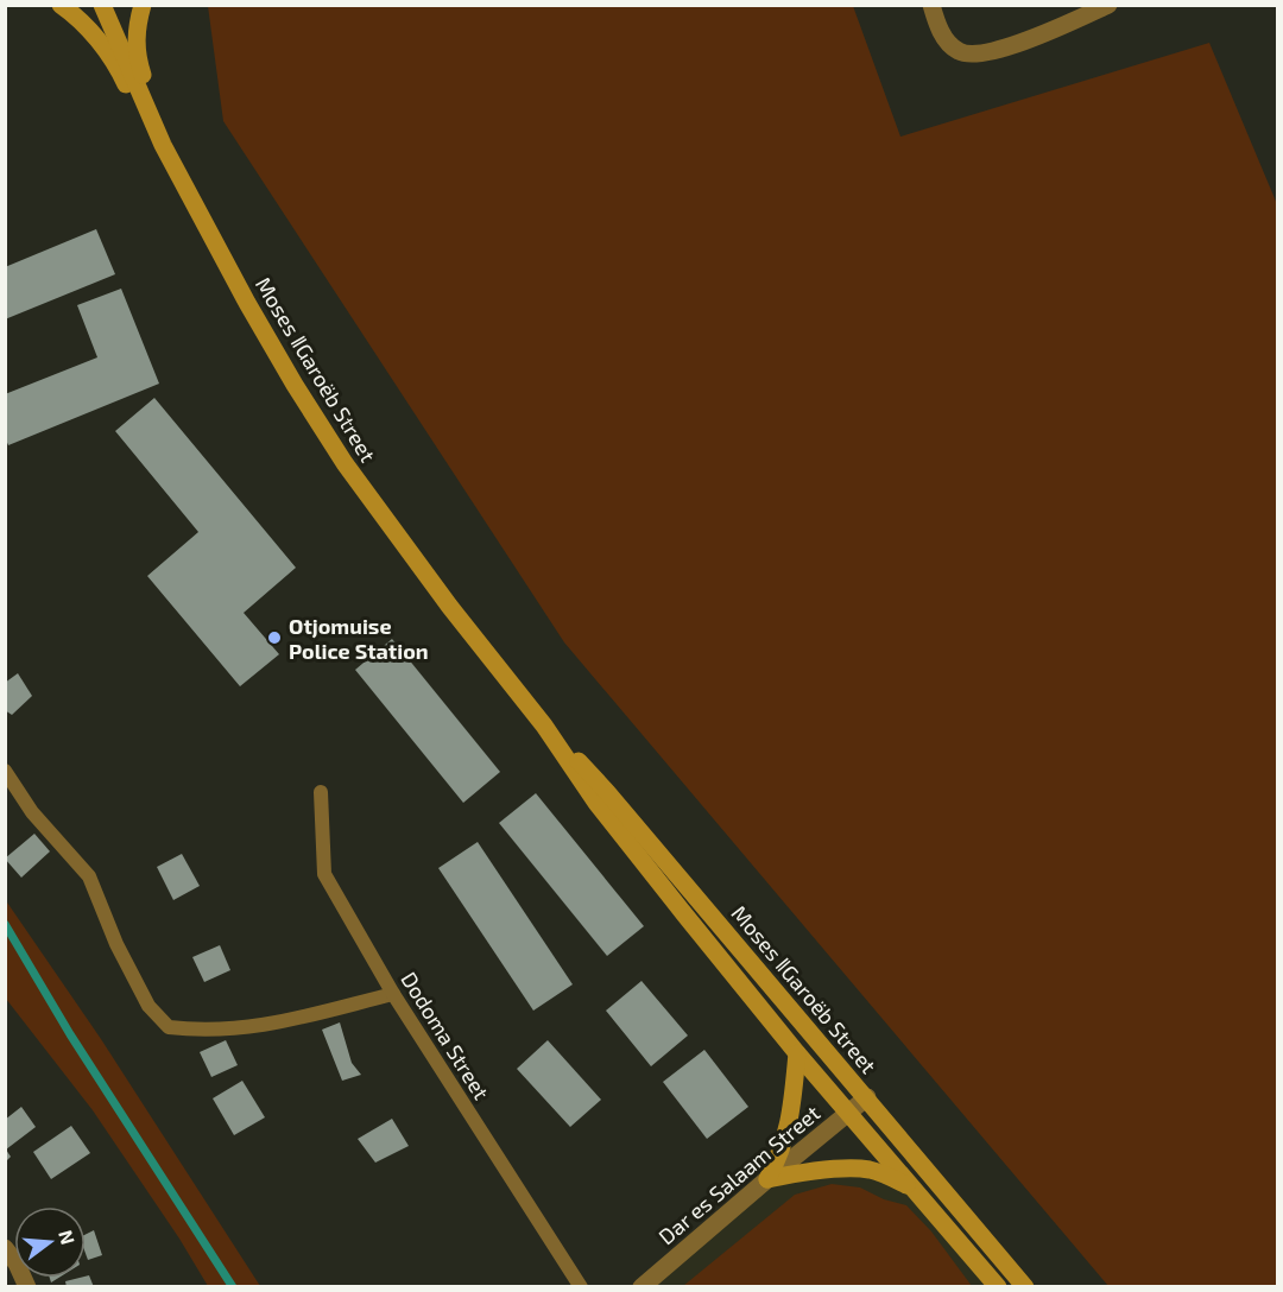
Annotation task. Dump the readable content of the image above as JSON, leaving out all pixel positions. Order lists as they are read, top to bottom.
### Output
{
  "streets": {
    "main road": ["Moses ǁGaroëb Street"],
    "street": ["Dar es Salaam Street"],
    "lane": ["Dodoma Street"]
  },
  "crossings": [
    ["Moses ǁGaroëb Street", "Dar es Salaam Street"]
  ],
  "places": ["Otjomuise Police Station"],
  "north": "right"
}
